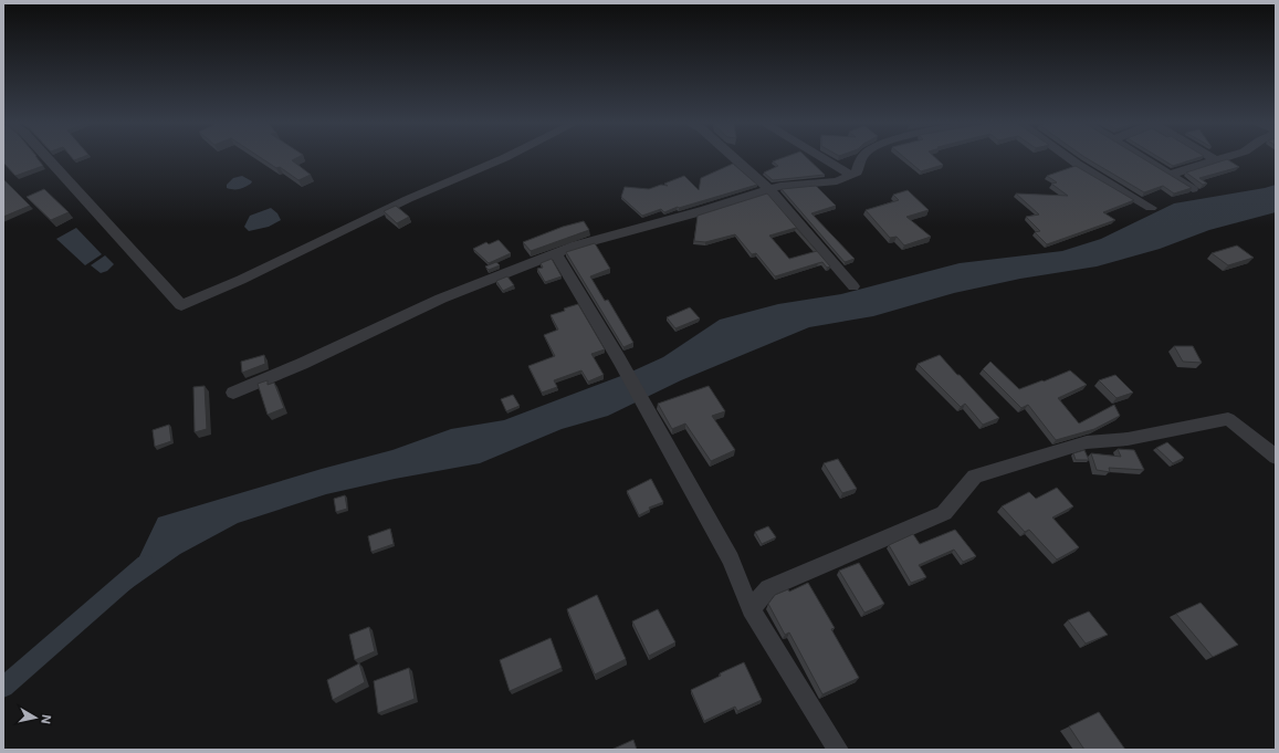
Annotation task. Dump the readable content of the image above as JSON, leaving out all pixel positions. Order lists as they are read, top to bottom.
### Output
{
  "north": "right"
}
